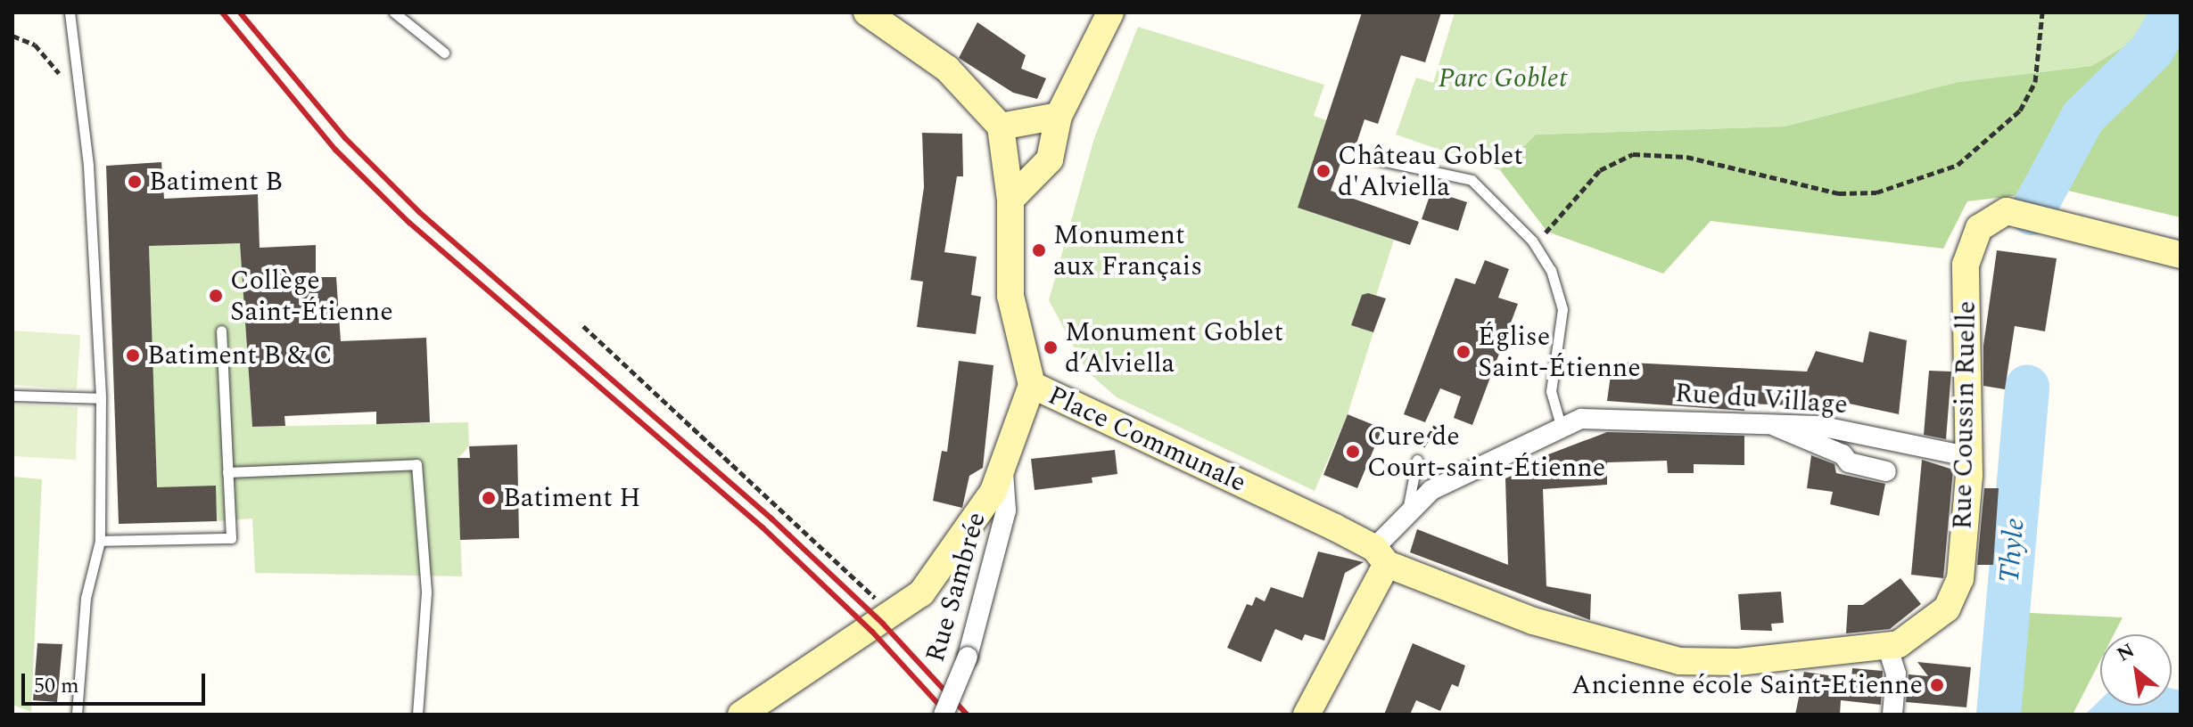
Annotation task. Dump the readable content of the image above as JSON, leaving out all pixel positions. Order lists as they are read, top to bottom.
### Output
{
  "streets": {
    "street": [
      "Rue du Village",
      "Rue Coussin Ruelle",
      "Place Communale",
      "Rue Sambrée"
    ]
  },
  "crossings": [
    ["Rue du Village", "Rue Coussin Ruelle"],
    ["Rue du Village", "Place Communale"],
    ["Rue Coussin Ruelle", "Place Communale"]
  ],
  "water": ["Thyle"],
  "parks": ["Parc Goblet"],
  "places": [
    "Château Goblet d'Alviella",
    "Batiment B",
    "Monument aux Français",
    "Collège Saint-Étienne",
    "Monument Goblet d’Alviella",
    "Église Saint-Étienne",
    "Batiment B & C",
    "Cure de Court-saint-Étienne",
    "Batiment H",
    "Ancienne école Saint-Etienne"
  ],
  "scale_bar": "50 m",
  "north": "top left"
}
